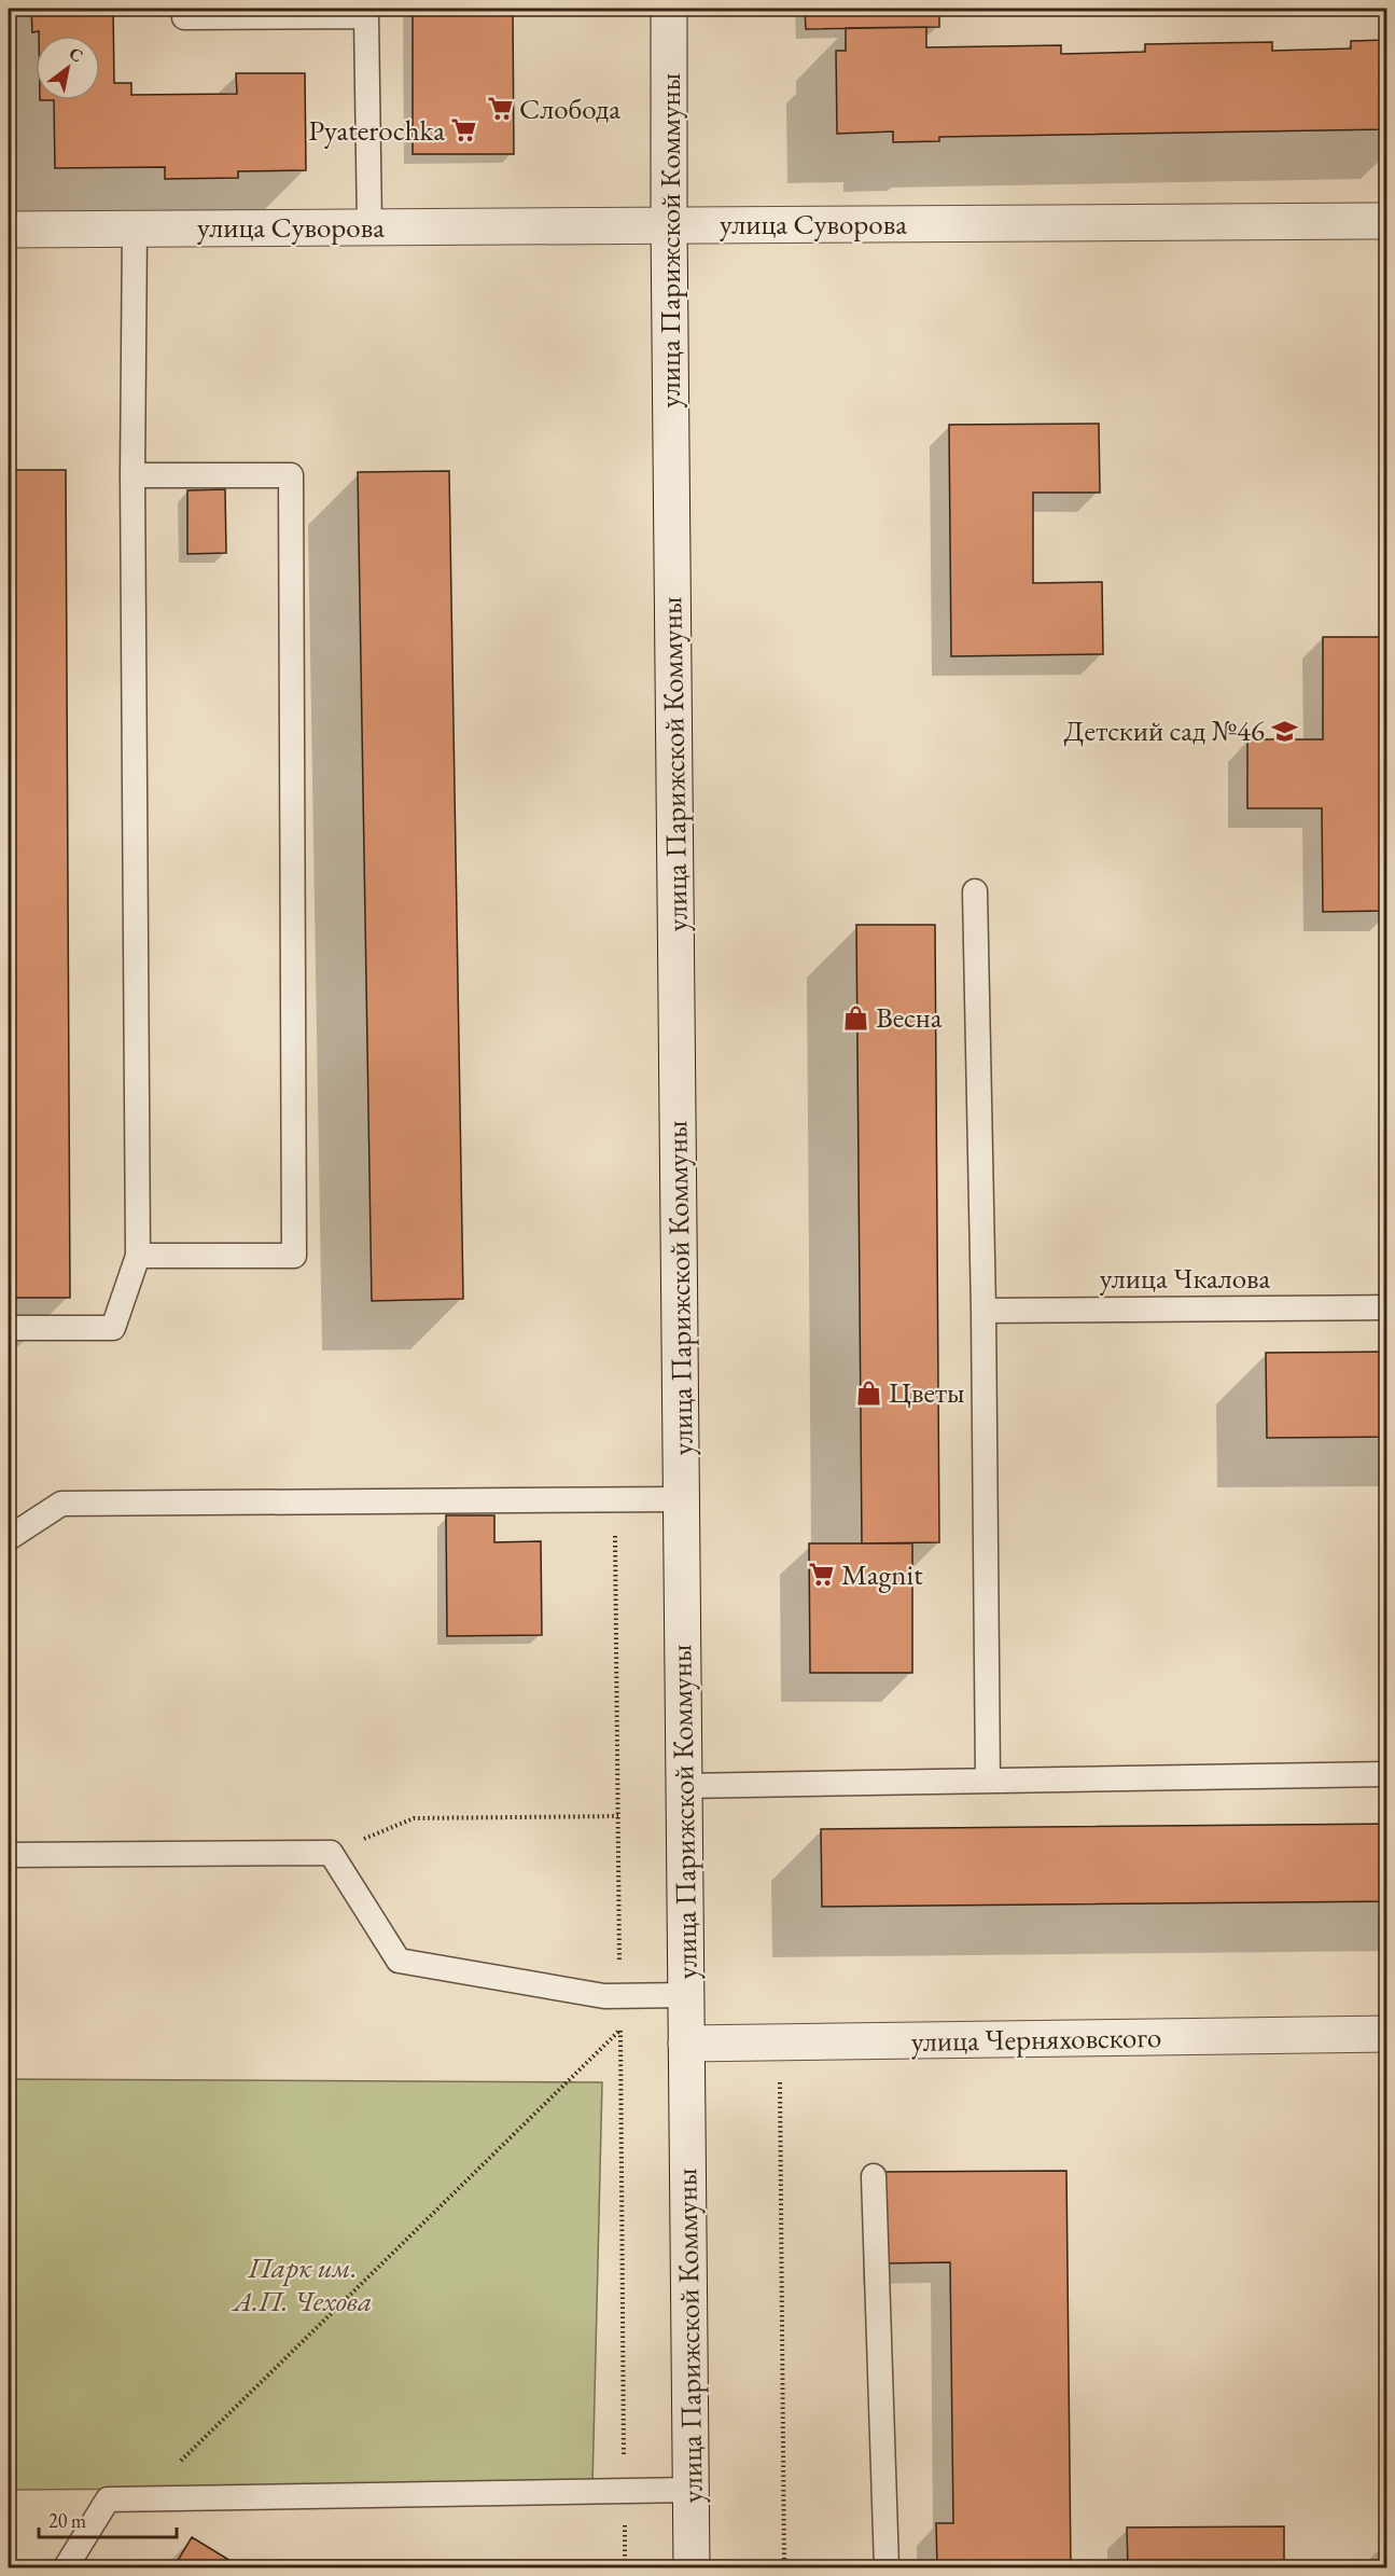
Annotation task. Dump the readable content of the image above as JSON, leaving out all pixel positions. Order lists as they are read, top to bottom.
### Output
{
  "streets": {
    "main road": ["улица Суворова", "улица Парижской Коммуны", "улица Черняховского"],
    "lane": ["улица Чкалова"]
  },
  "crossings": [
    ["улица Суворова", "улица Парижской Коммуны"],
    ["улица Парижской Коммуны", "улица Черняховского"]
  ],
  "parks": ["Парк им. А.П. Чехова"],
  "places": {
    "supermarket": ["Слобода", "Pyaterochka", "Magnit"],
    "school or university": ["Детский сад №46"],
    "shop": ["Весна", "Цветы"]
  },
  "scale_bar": "20 m",
  "north": "top right"
}
